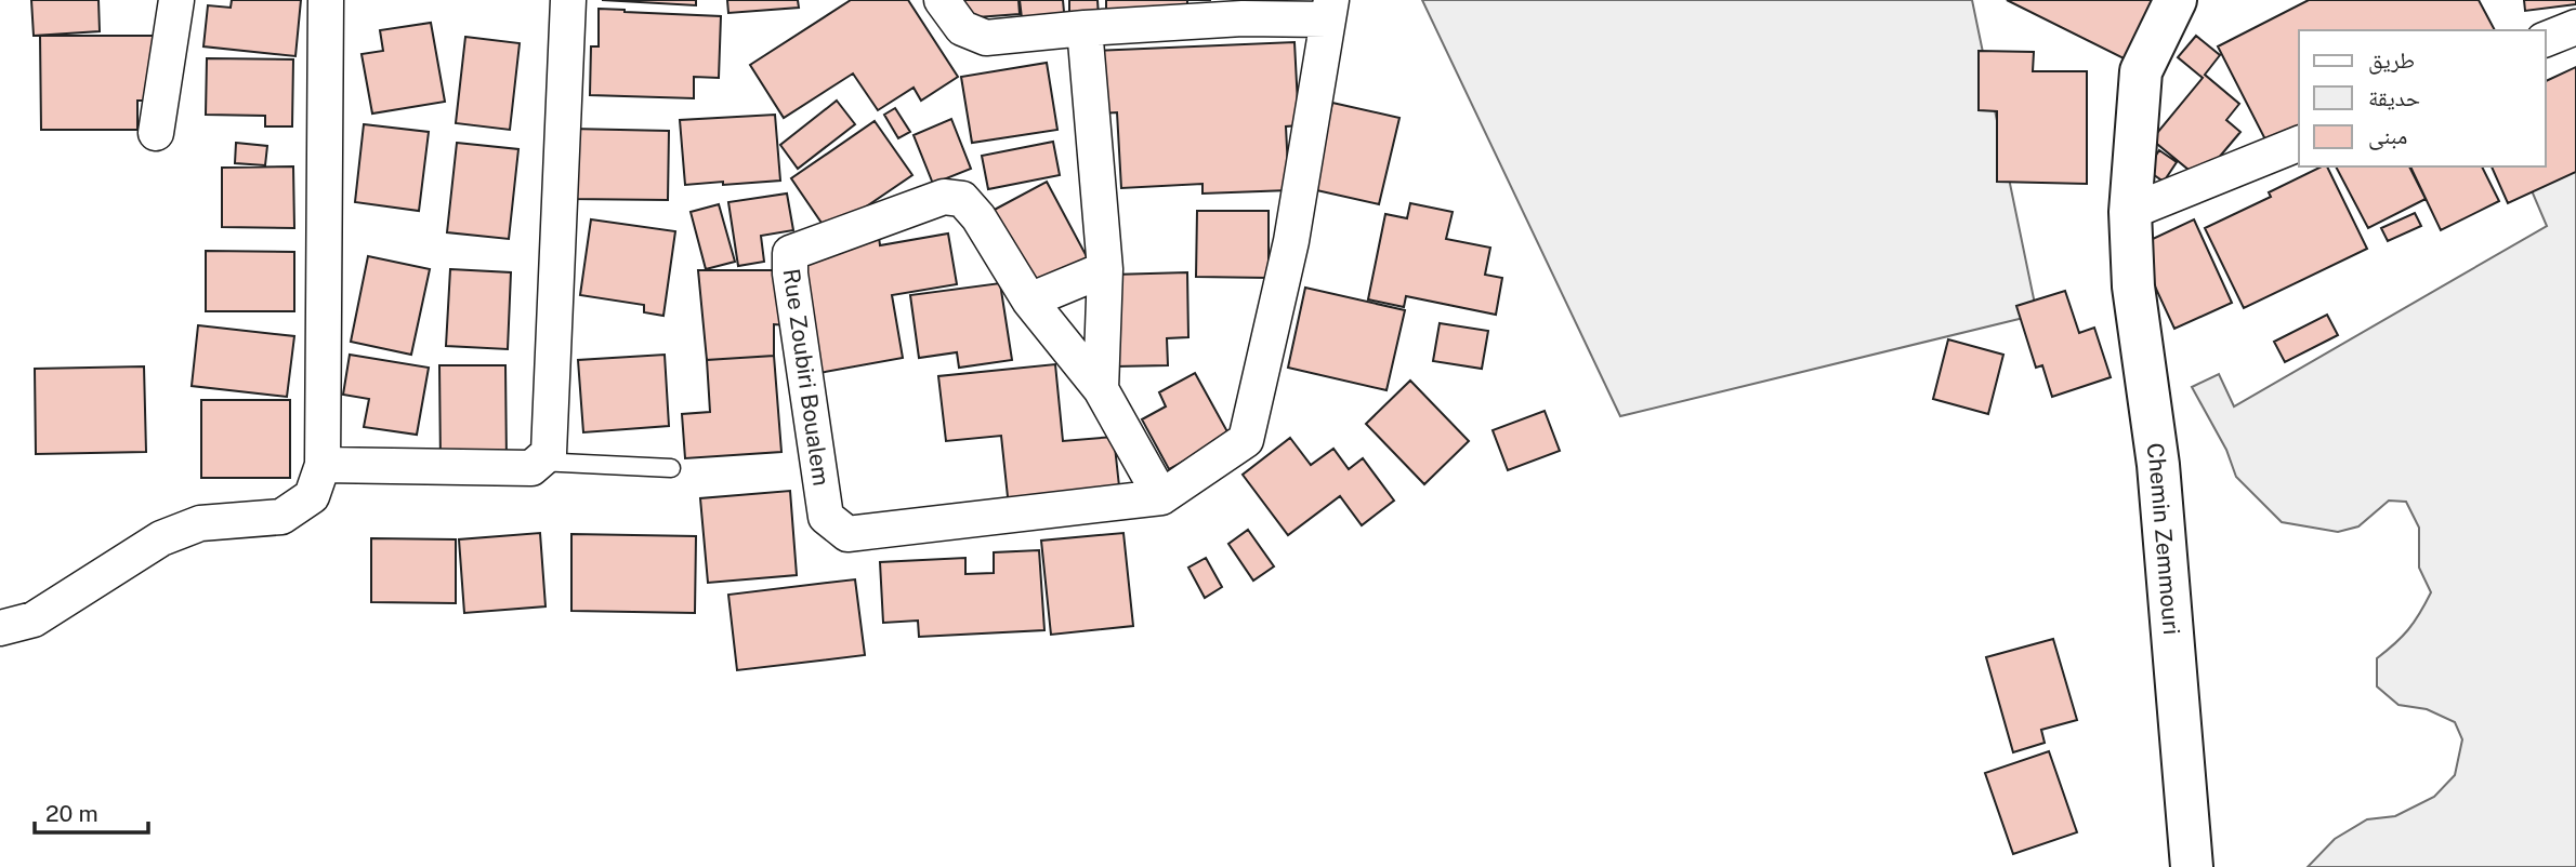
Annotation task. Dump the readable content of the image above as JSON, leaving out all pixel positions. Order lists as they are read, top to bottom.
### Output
{
  "streets": {
    "street": ["Rue Zoubiri Boualem", "Chemin Zemmouri"]
  },
  "legend": ["طريق", "حديقة", "مبنى"],
  "scale_bar": "20 m"
}
